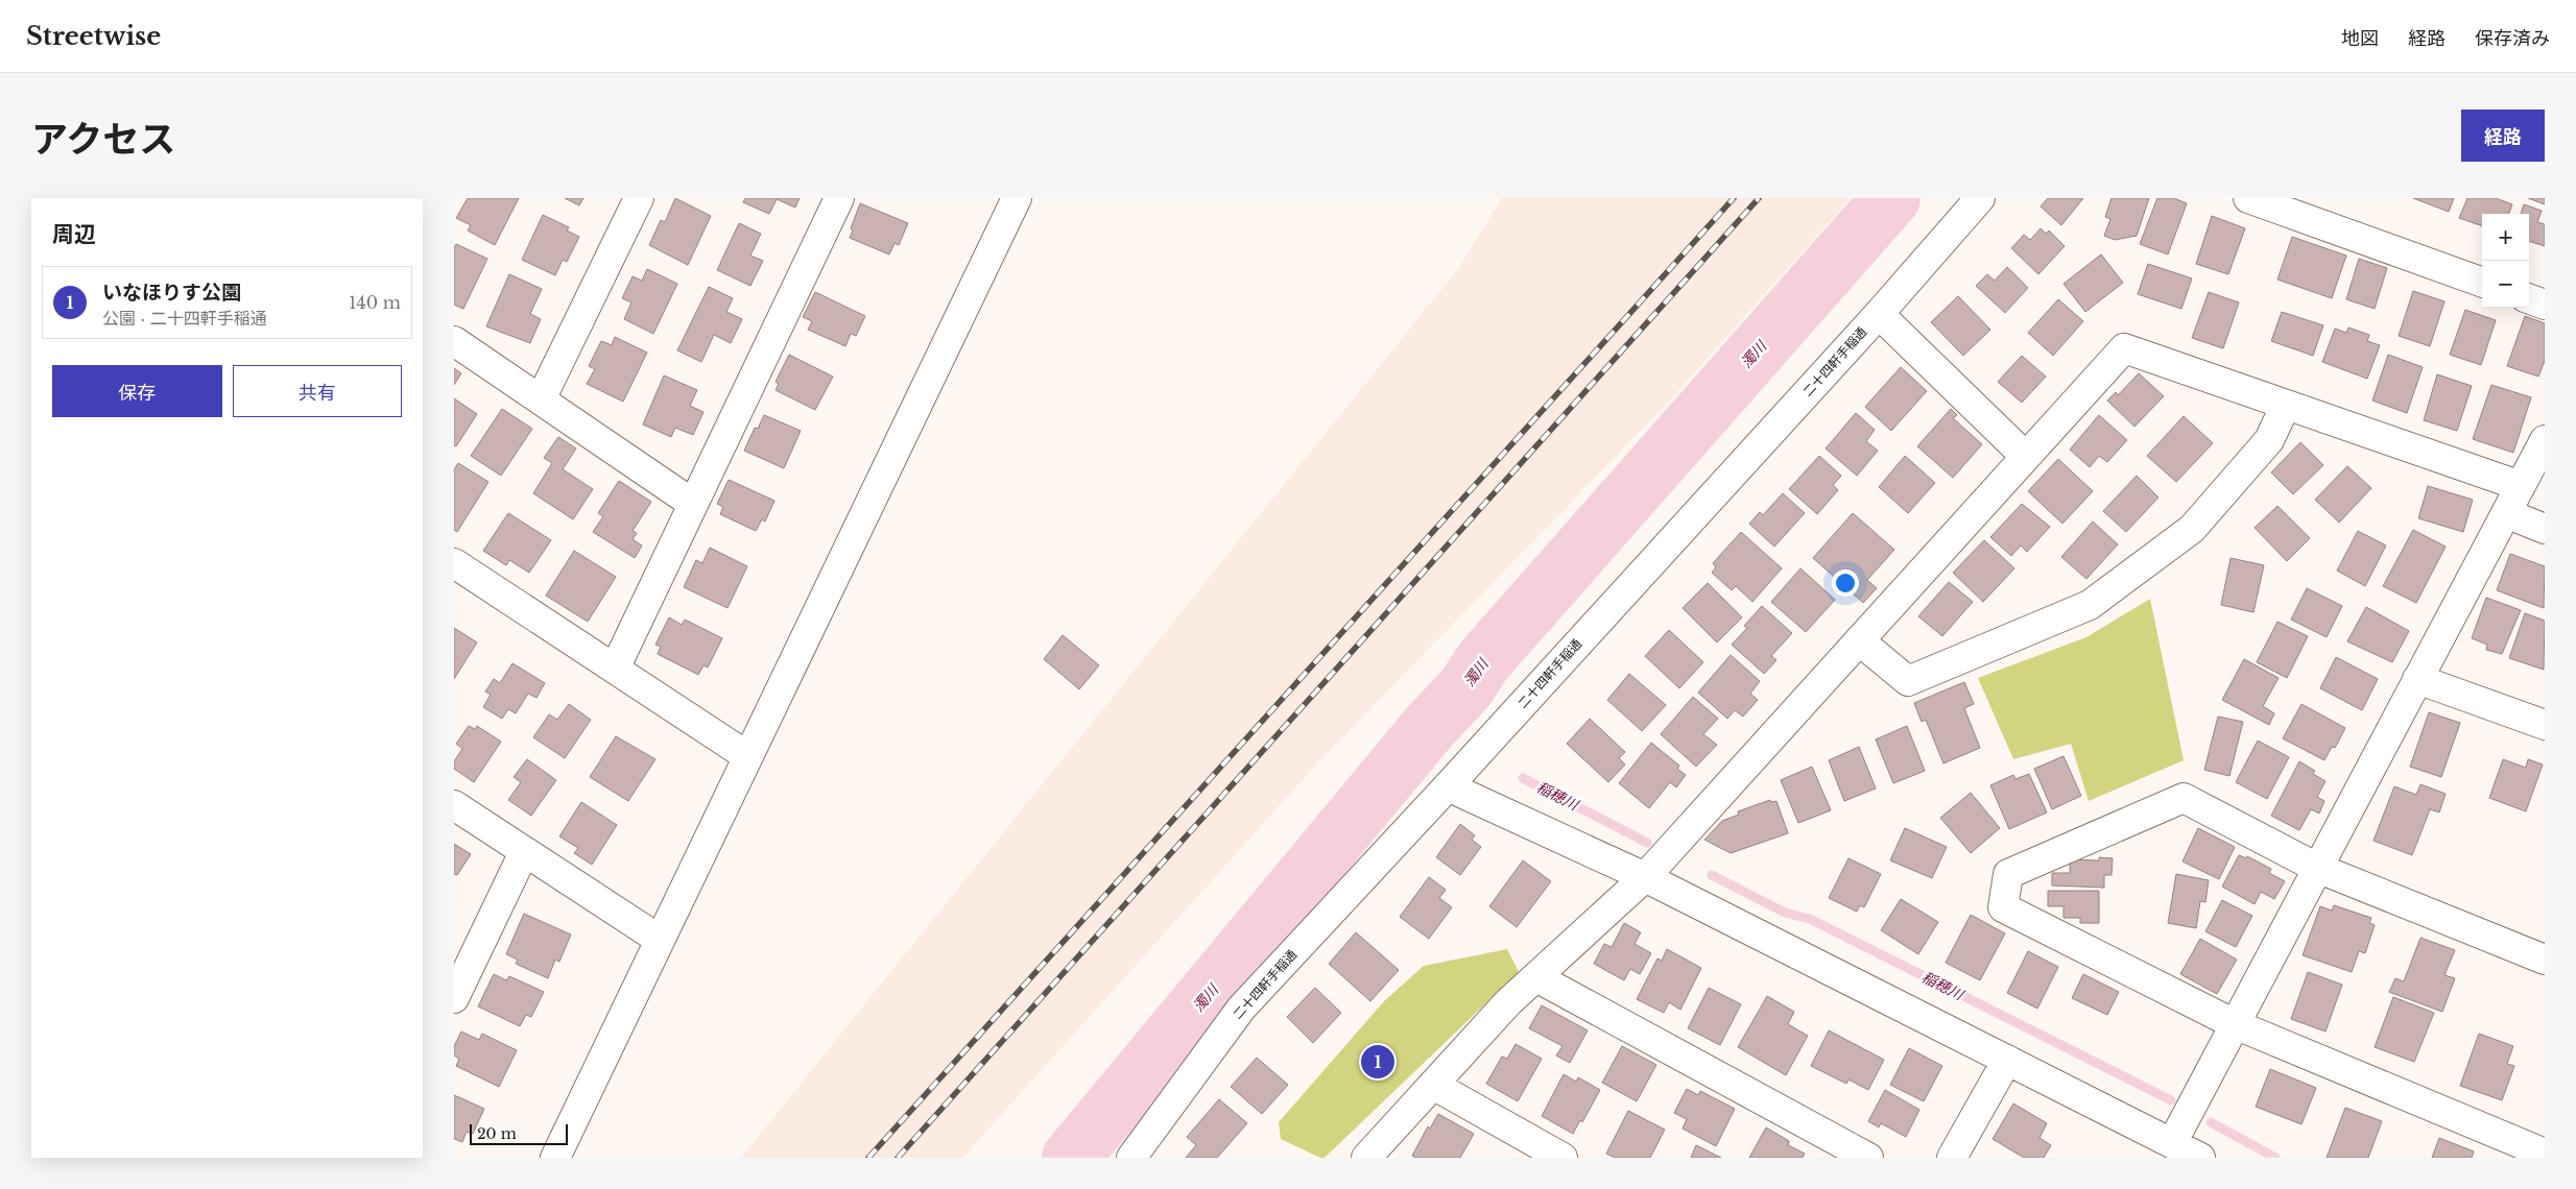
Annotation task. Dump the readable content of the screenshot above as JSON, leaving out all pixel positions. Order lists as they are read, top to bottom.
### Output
{
  "streets": {
    "street": ["二十四軒手稲通"]
  },
  "water": ["濁川", "稲穂川"],
  "scale_bar": "20 m",
  "page": {
    "header": "Streetwise",
    "nav": ["地図", "経路", "保存済み"],
    "title": "アクセス",
    "buttons": [
      "経路",
      ["保存", "共有"]
    ],
    "heading": "周辺",
    "map_buttons": ["+", "−"],
    "list": [
      {
        "mark": "1",
        "name": "いなほりす公園",
        "note": "公園 · 二十四軒手稲通",
        "value": "140 m"
      }
    ],
    "pins": "1",
    "scale": "20 m"
  }
}
